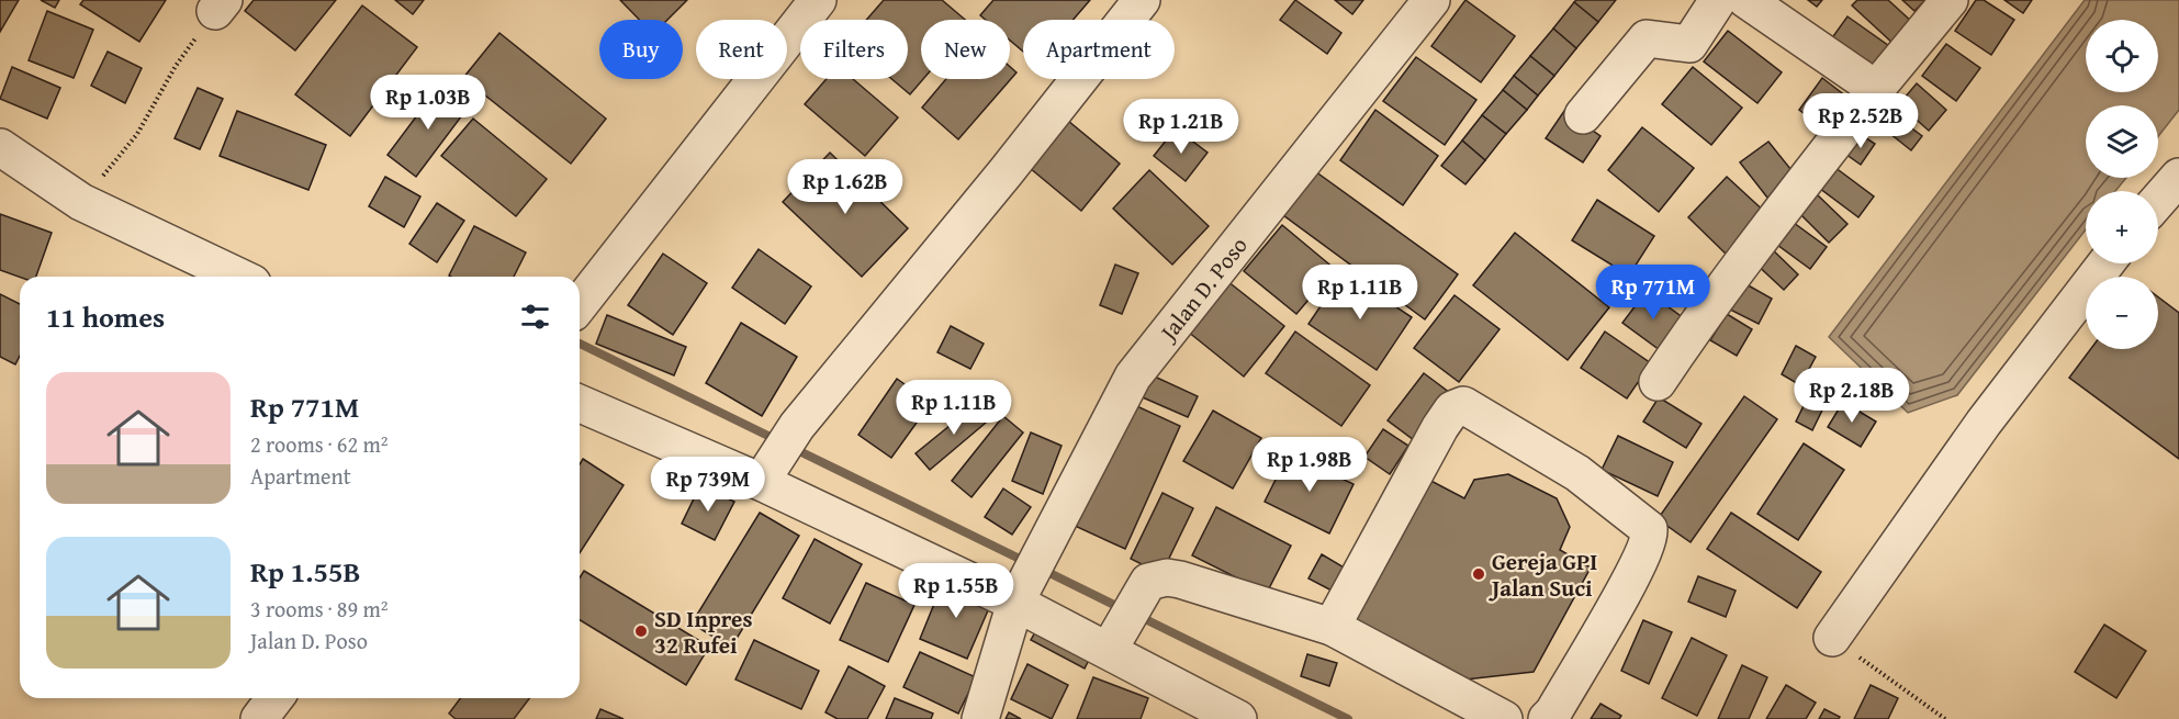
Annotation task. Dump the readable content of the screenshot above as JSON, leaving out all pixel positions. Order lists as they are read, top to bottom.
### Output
{
  "streets": {
    "street": ["Jalan D. Poso"]
  },
  "places": ["Gereja GPI Jalan Suci", "SD Inpres 32 Rufei"],
  "page": {
    "map_buttons": ["+", "−"],
    "chip": [
      "Buy",
      "Rent",
      "Filters",
      "New",
      "Apartment"
    ],
    "price": [
      "Rp 1.03B",
      "Rp 2.52B",
      "Rp 1.21B",
      "Rp 1.62B",
      "Rp 1.11B",
      "Rp 771M",
      "Rp 2.18B",
      "Rp 1.11B",
      "Rp 1.98B",
      "Rp 739M",
      "Rp 1.55B"
    ],
    "heading": "11 homes",
    "list": [
      {
        "name": "Rp 771M",
        "note": "2 rooms · 62 m² · Apartment"
      },
      {
        "name": "Rp 1.55B",
        "note": "3 rooms · 89 m² · Jalan D. Poso"
      }
    ]
  }
}
